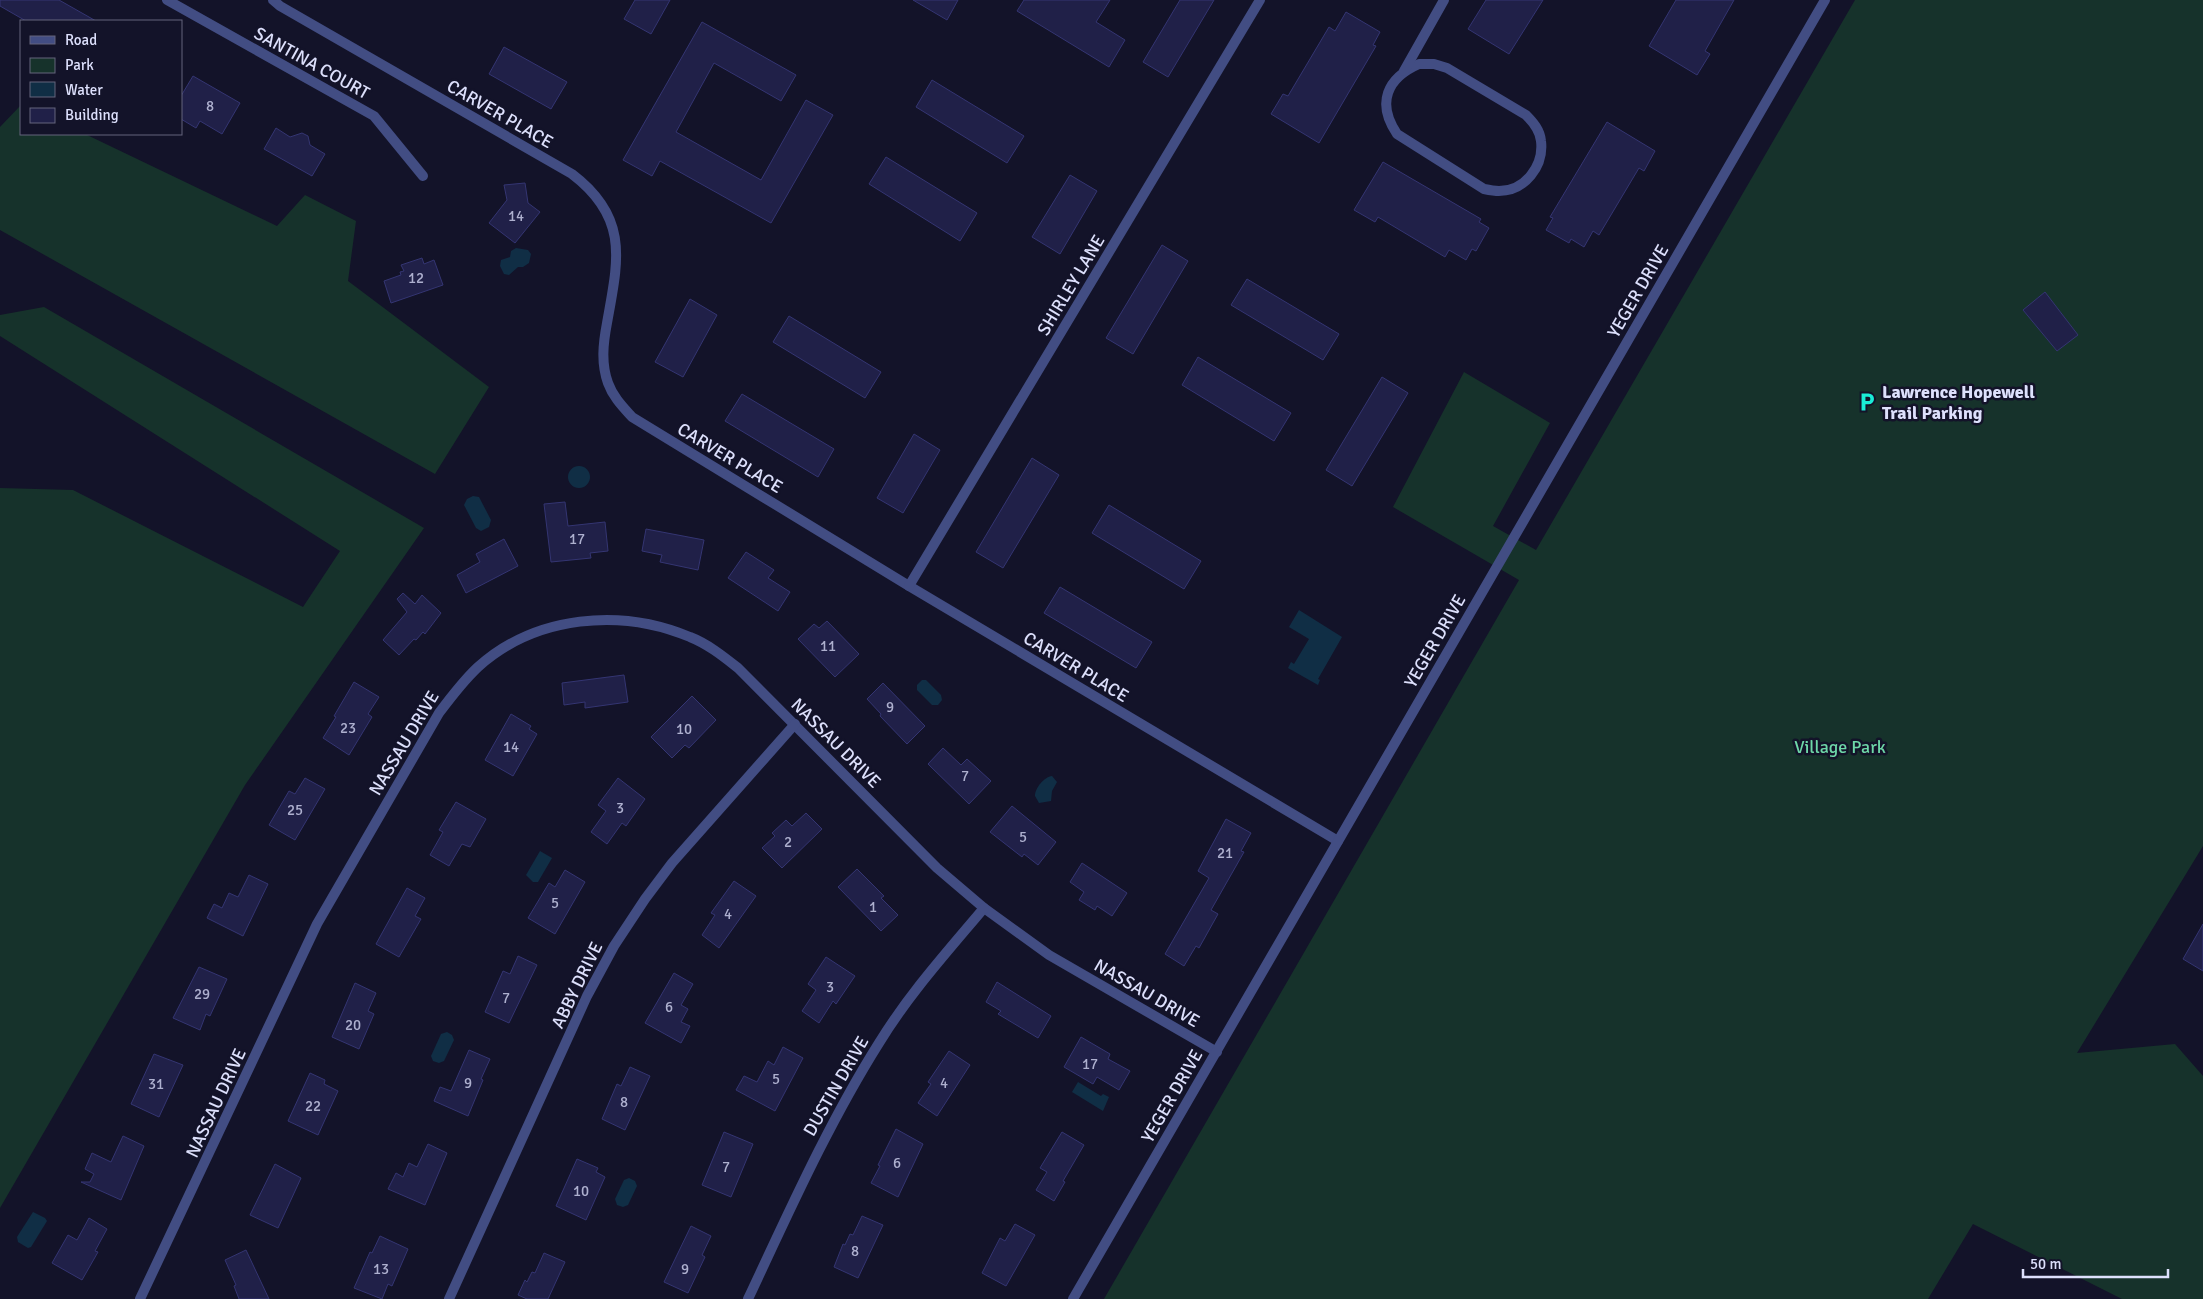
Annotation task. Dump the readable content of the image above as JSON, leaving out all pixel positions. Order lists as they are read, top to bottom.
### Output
{
  "streets": {
    "street": [
      "SANTINA COURT",
      "CARVER PLACE",
      "SHIRLEY LANE",
      "YEGER DRIVE",
      "NASSAU DRIVE",
      "ABBY DRIVE",
      "DUSTIN DRIVE"
    ]
  },
  "crossings": [
    ["CARVER PLACE", "SHIRLEY LANE"],
    ["CARVER PLACE", "YEGER DRIVE"],
    ["YEGER DRIVE", "NASSAU DRIVE"],
    ["NASSAU DRIVE", "ABBY DRIVE"],
    ["NASSAU DRIVE", "DUSTIN DRIVE"]
  ],
  "parks": ["Village Park"],
  "places": {
    "parking": ["Lawrence Hopewell Trail Parking"]
  },
  "house_numbers": [
    "8",
    "14",
    "12",
    "17",
    "11",
    "9",
    "23",
    "10",
    "14",
    "7",
    "3",
    "25",
    "5",
    "2",
    "21",
    "5",
    "1",
    "4",
    "3",
    "29",
    "7",
    "6",
    "20",
    "17",
    "5",
    "9",
    "4",
    "31",
    "8",
    "22",
    "6",
    "7",
    "10",
    "8",
    "13",
    "9"
  ],
  "legend": [
    "Road",
    "Park",
    "Water",
    "Building"
  ],
  "scale_bar": "50 m"
}
